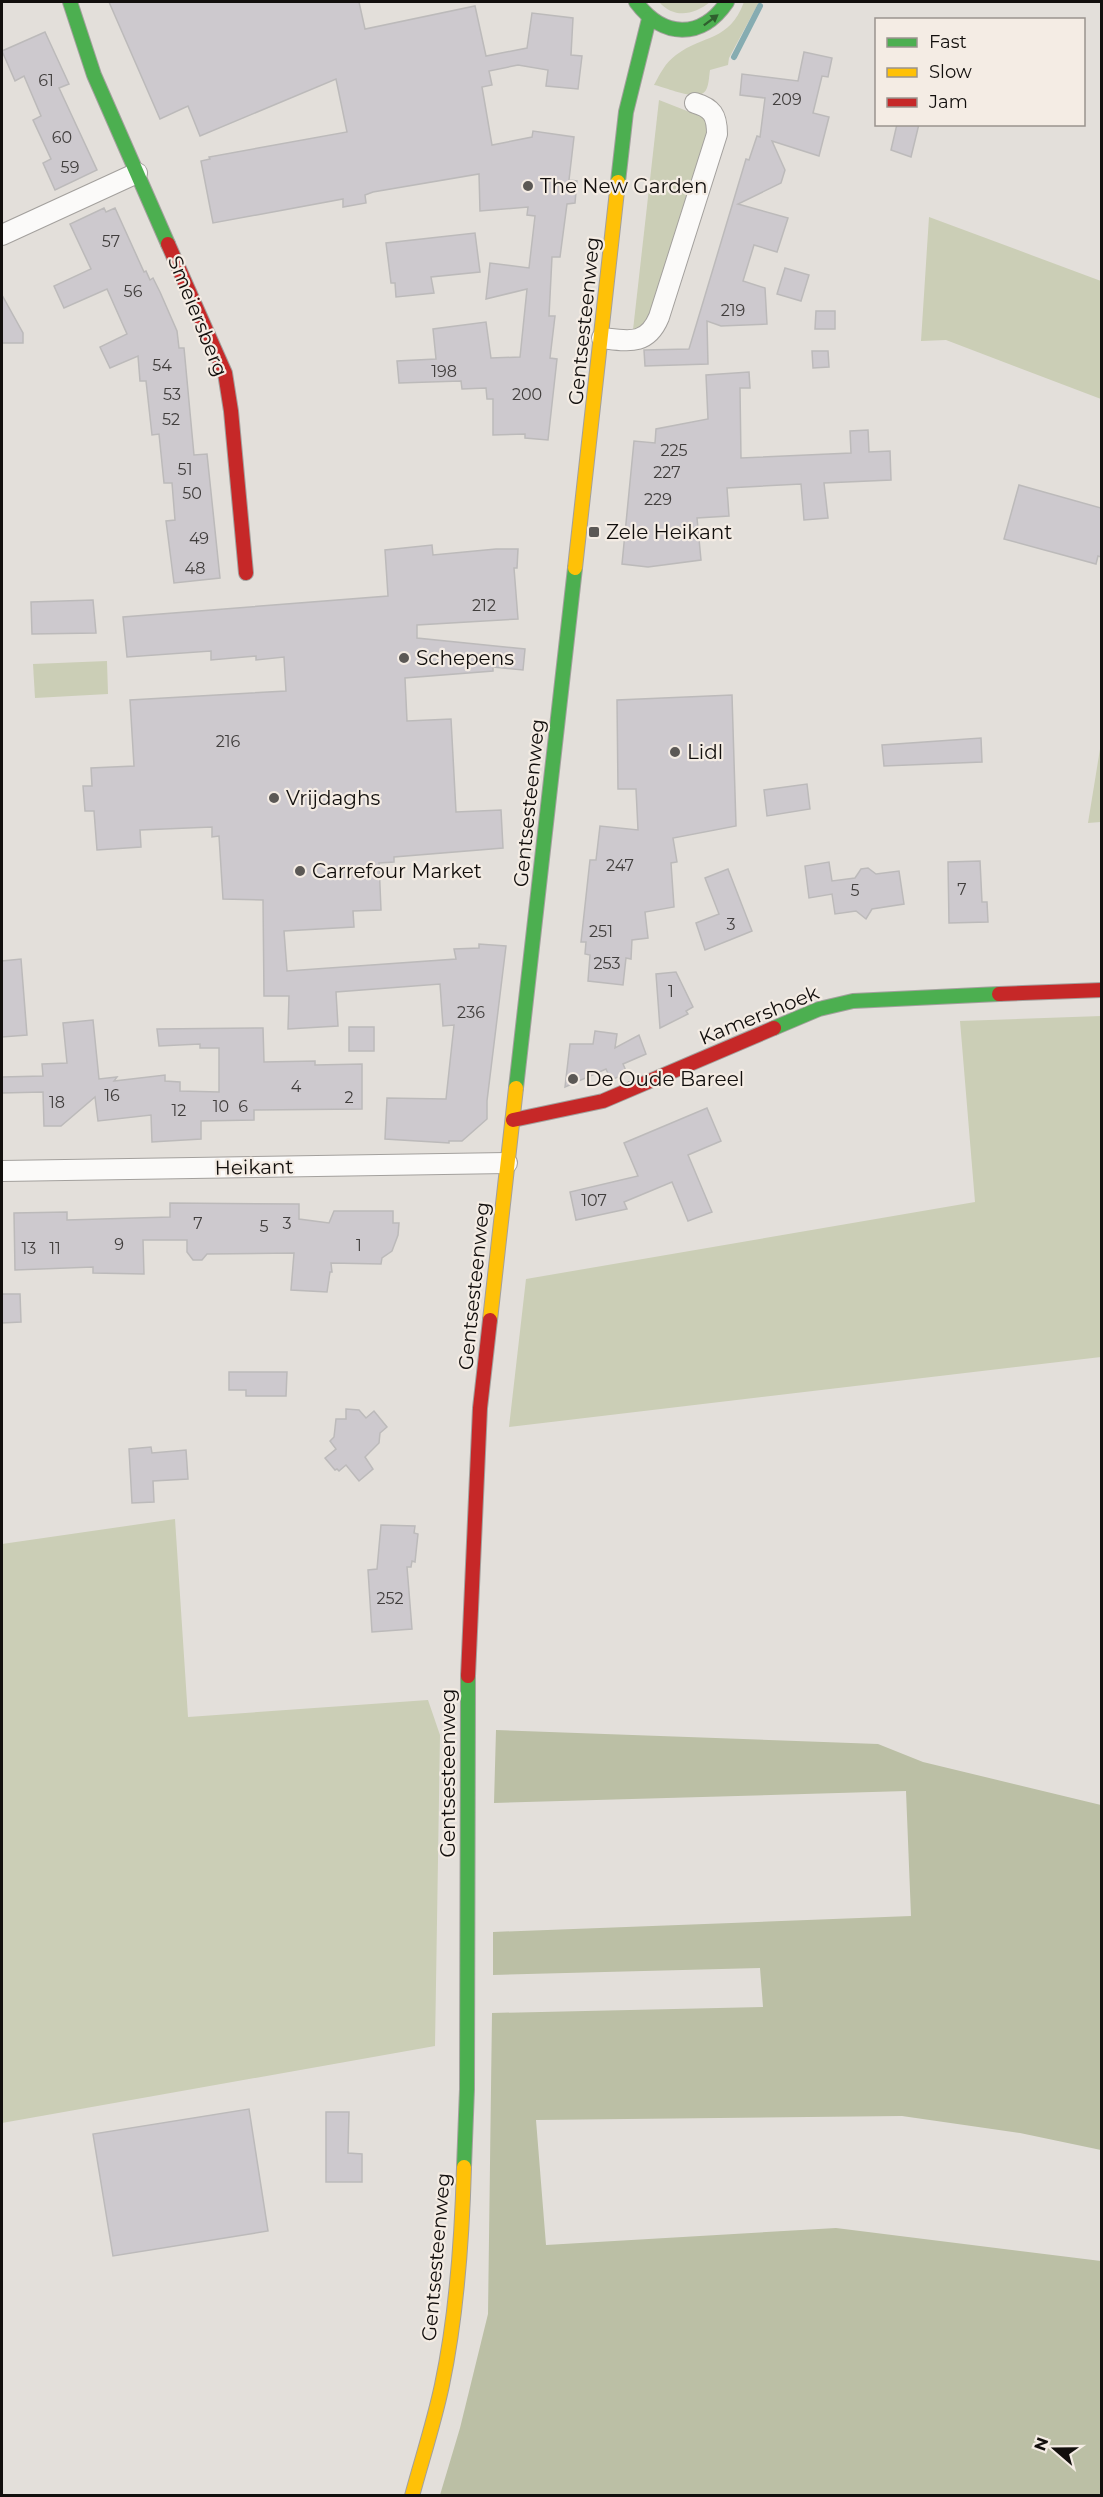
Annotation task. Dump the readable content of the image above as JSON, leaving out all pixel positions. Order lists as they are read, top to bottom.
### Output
{
  "streets": {
    "main road": ["Smeiersberg", "Gentsesteenweg", "Kamershoek"],
    "street": ["Heikant"]
  },
  "crossings": [
    ["Gentsesteenweg", "Kamershoek"],
    ["Gentsesteenweg", "Heikant"]
  ],
  "places": {
    "other": [
      "The New Garden",
      "Schepens",
      "Lidl",
      "Vrijdaghs",
      "Carrefour Market",
      "De Oude Bareel"
    ],
    "transit": ["Zele Heikant"]
  },
  "house_numbers": [
    "61",
    "209",
    "60",
    "59",
    "57",
    "56",
    "219",
    "54",
    "198",
    "53",
    "200",
    "52",
    "225",
    "51",
    "227",
    "50",
    "229",
    "49",
    "48",
    "212",
    "216",
    "247",
    "7",
    "5",
    "3",
    "251",
    "253",
    "1",
    "236",
    "4",
    "16",
    "2",
    "18",
    "10",
    "6",
    "12",
    "107",
    "7",
    "3",
    "5",
    "9",
    "1",
    "13",
    "11",
    "252"
  ],
  "legend": ["Fast", "Slow", "Jam"],
  "north": "left"
}
